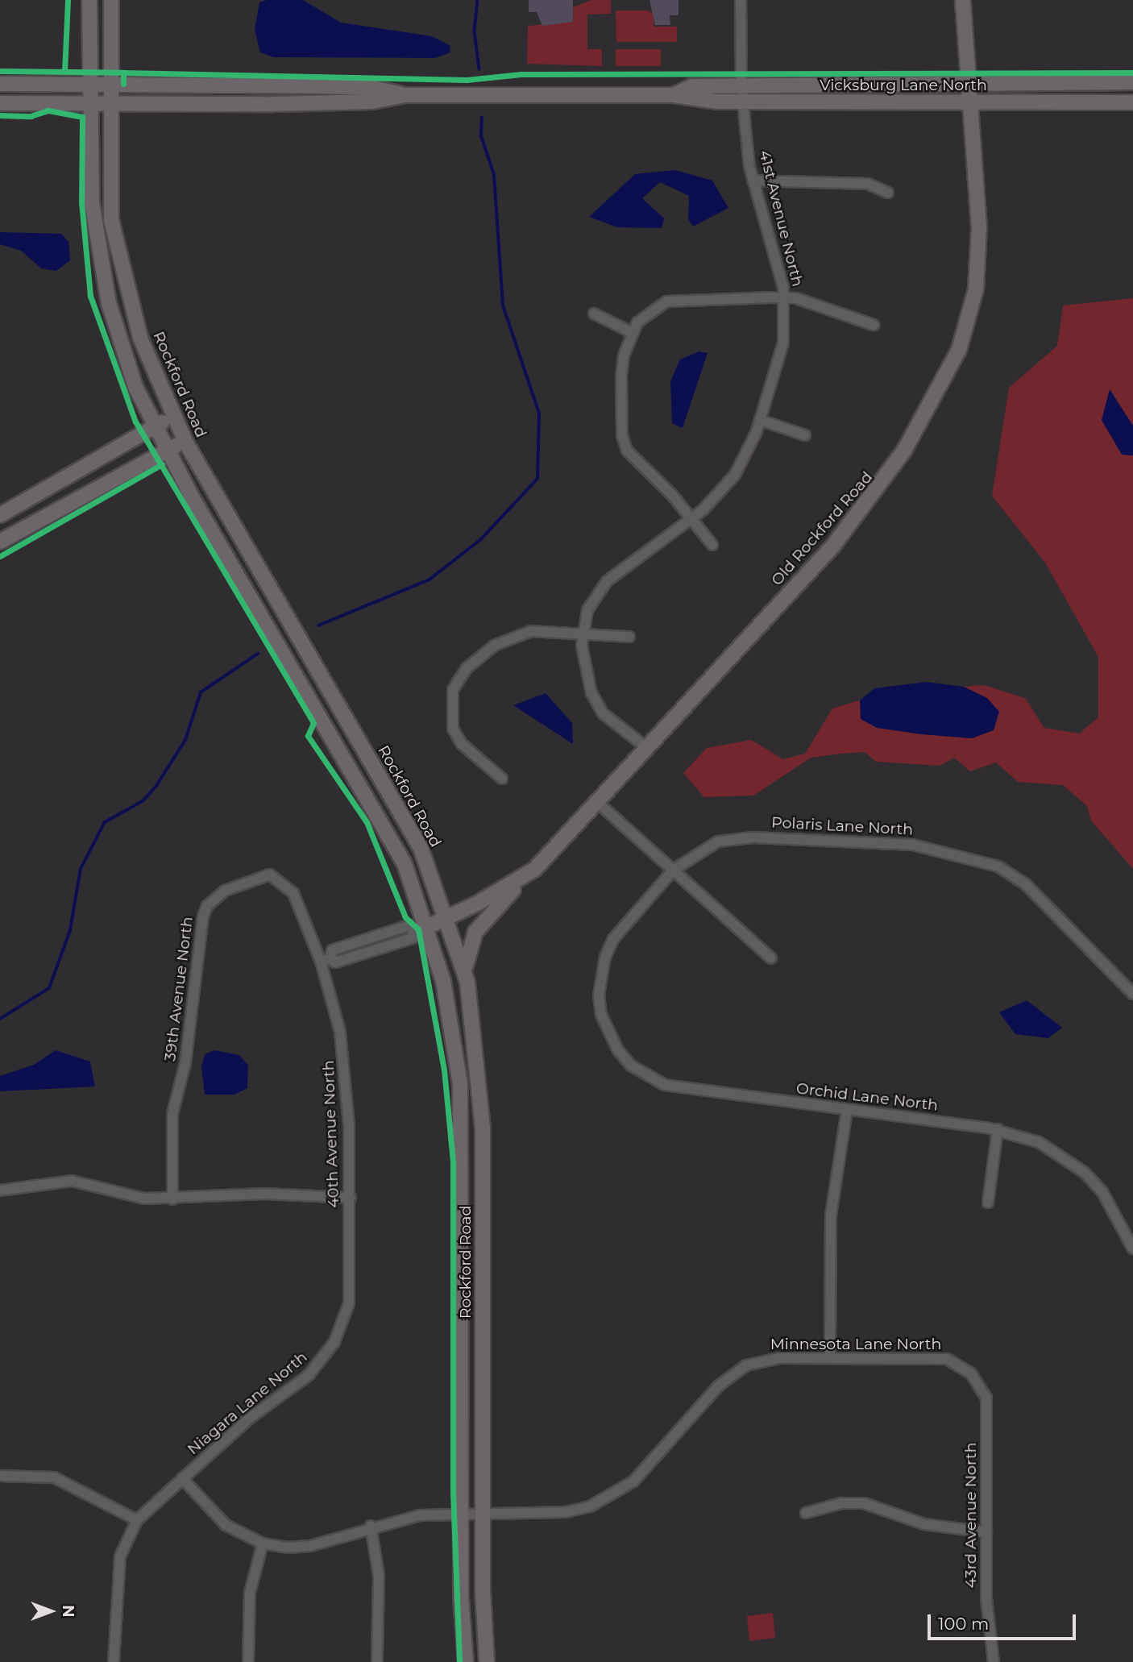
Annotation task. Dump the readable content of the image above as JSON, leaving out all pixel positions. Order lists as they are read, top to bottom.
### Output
{
  "streets": {
    "main road": ["Vicksburg Lane North", "Rockford Road", "Old Rockford Road"],
    "street": [
      "41st Avenue North",
      "Polaris Lane North",
      "39th Avenue North",
      "Orchid Lane North",
      "40th Avenue North",
      "Minnesota Lane North",
      "Niagara Lane North",
      "43rd Avenue North"
    ]
  },
  "crossings": [
    ["Vicksburg Lane North", "41st Avenue North"],
    ["Vicksburg Lane North", "Rockford Road"],
    ["Vicksburg Lane North", "Old Rockford Road"],
    ["41st Avenue North", "Old Rockford Road"],
    ["Rockford Road", "Old Rockford Road"],
    ["Rockford Road", "Minnesota Lane North"],
    ["Old Rockford Road", "40th Avenue North"],
    ["Polaris Lane North", "Orchid Lane North"],
    ["39th Avenue North", "40th Avenue North"],
    ["40th Avenue North", "Niagara Lane North"],
    ["Minnesota Lane North", "Niagara Lane North"],
    ["Minnesota Lane North", "43rd Avenue North"]
  ],
  "scale_bar": "100 m",
  "north": "right"
}
